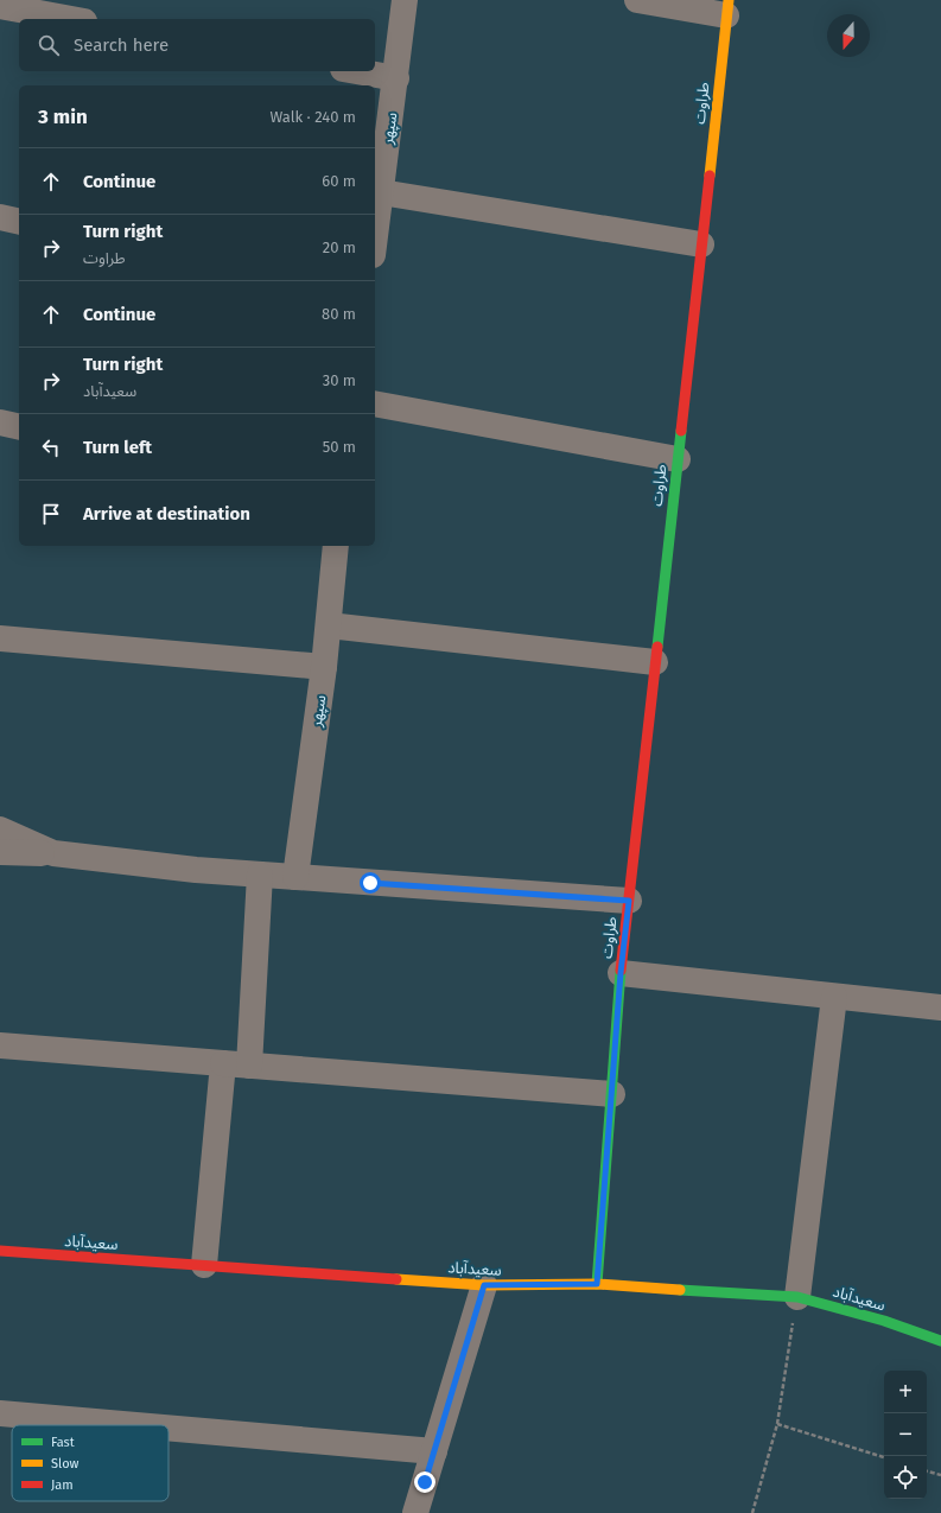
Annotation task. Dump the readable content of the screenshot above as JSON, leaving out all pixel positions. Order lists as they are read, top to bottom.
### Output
{
  "streets": {
    "street": ["طراوت", "سپهر", "سعیدآباد"]
  },
  "crossings": [
    ["طراوت", "سعیدآباد"]
  ],
  "legend": ["Fast", "Slow", "Jam"],
  "north": "bottom",
  "page": {
    "search": "Search here",
    "heading": ["3 min", "Walk · 240 m"],
    "list": [
      ["Continue", "60 m"],
      ["Turn right", "طراوت", "20 m"],
      ["Continue", "80 m"],
      ["Turn right", "سعیدآباد", "30 m"],
      ["Turn left", "50 m"],
      "Arrive at destination"
    ],
    "map_buttons": ["+", "−"]
  }
}
